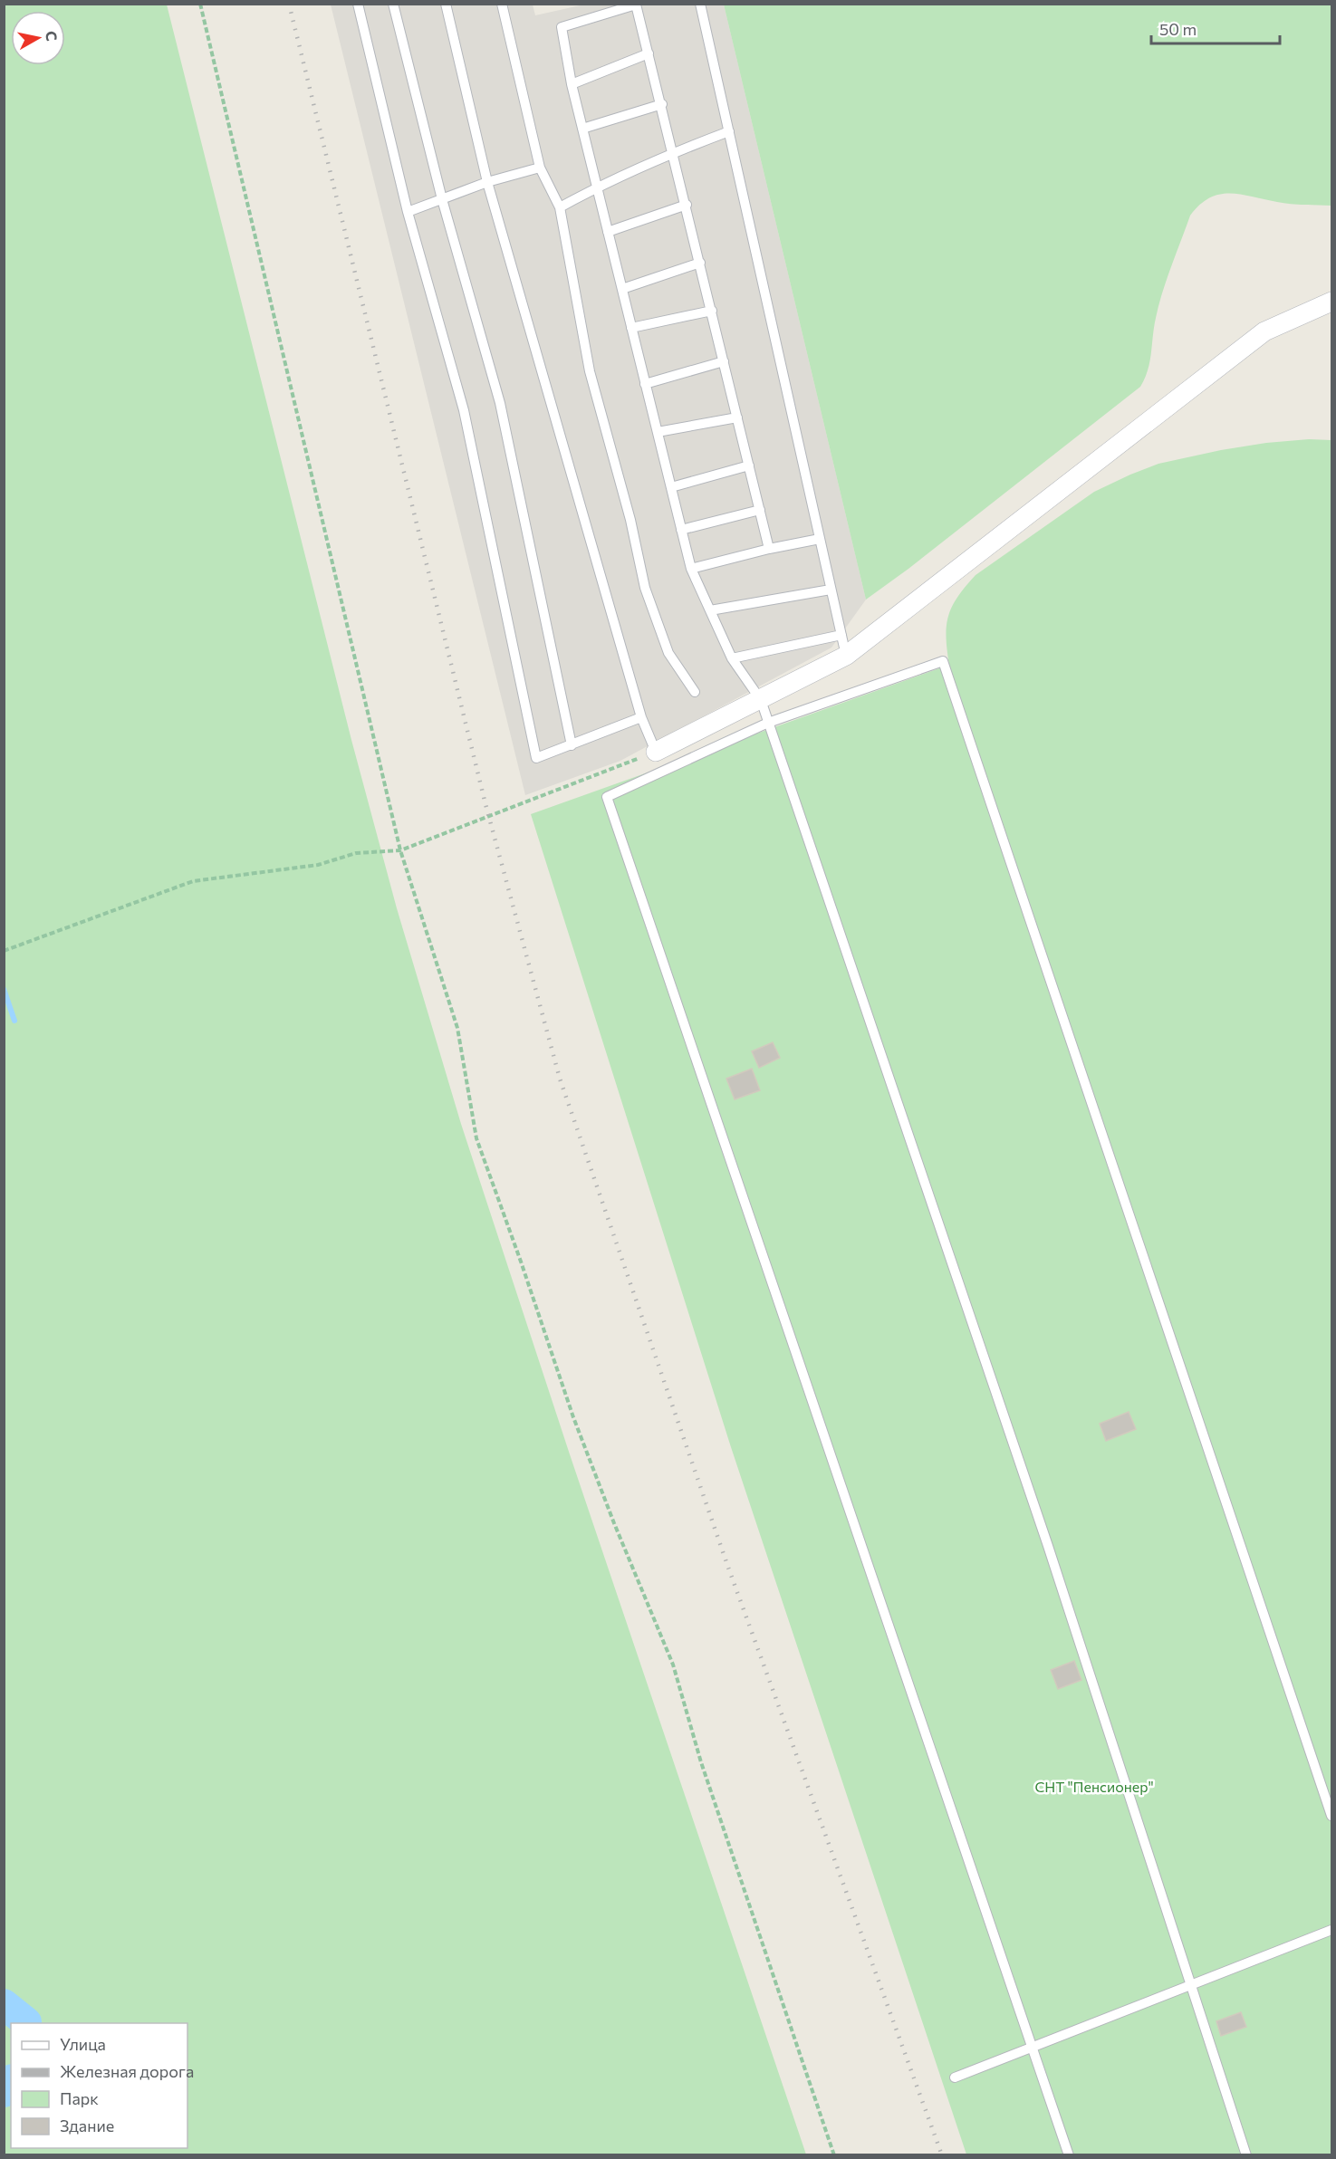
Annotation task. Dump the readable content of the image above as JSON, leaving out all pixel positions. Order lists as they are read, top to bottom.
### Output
{
  "parks": ["СНТ \"Пенсионер\""],
  "legend": [
    "Улица",
    "Железная дорога",
    "Парк",
    "Здание"
  ],
  "scale_bar": "50 m",
  "north": "right"
}
